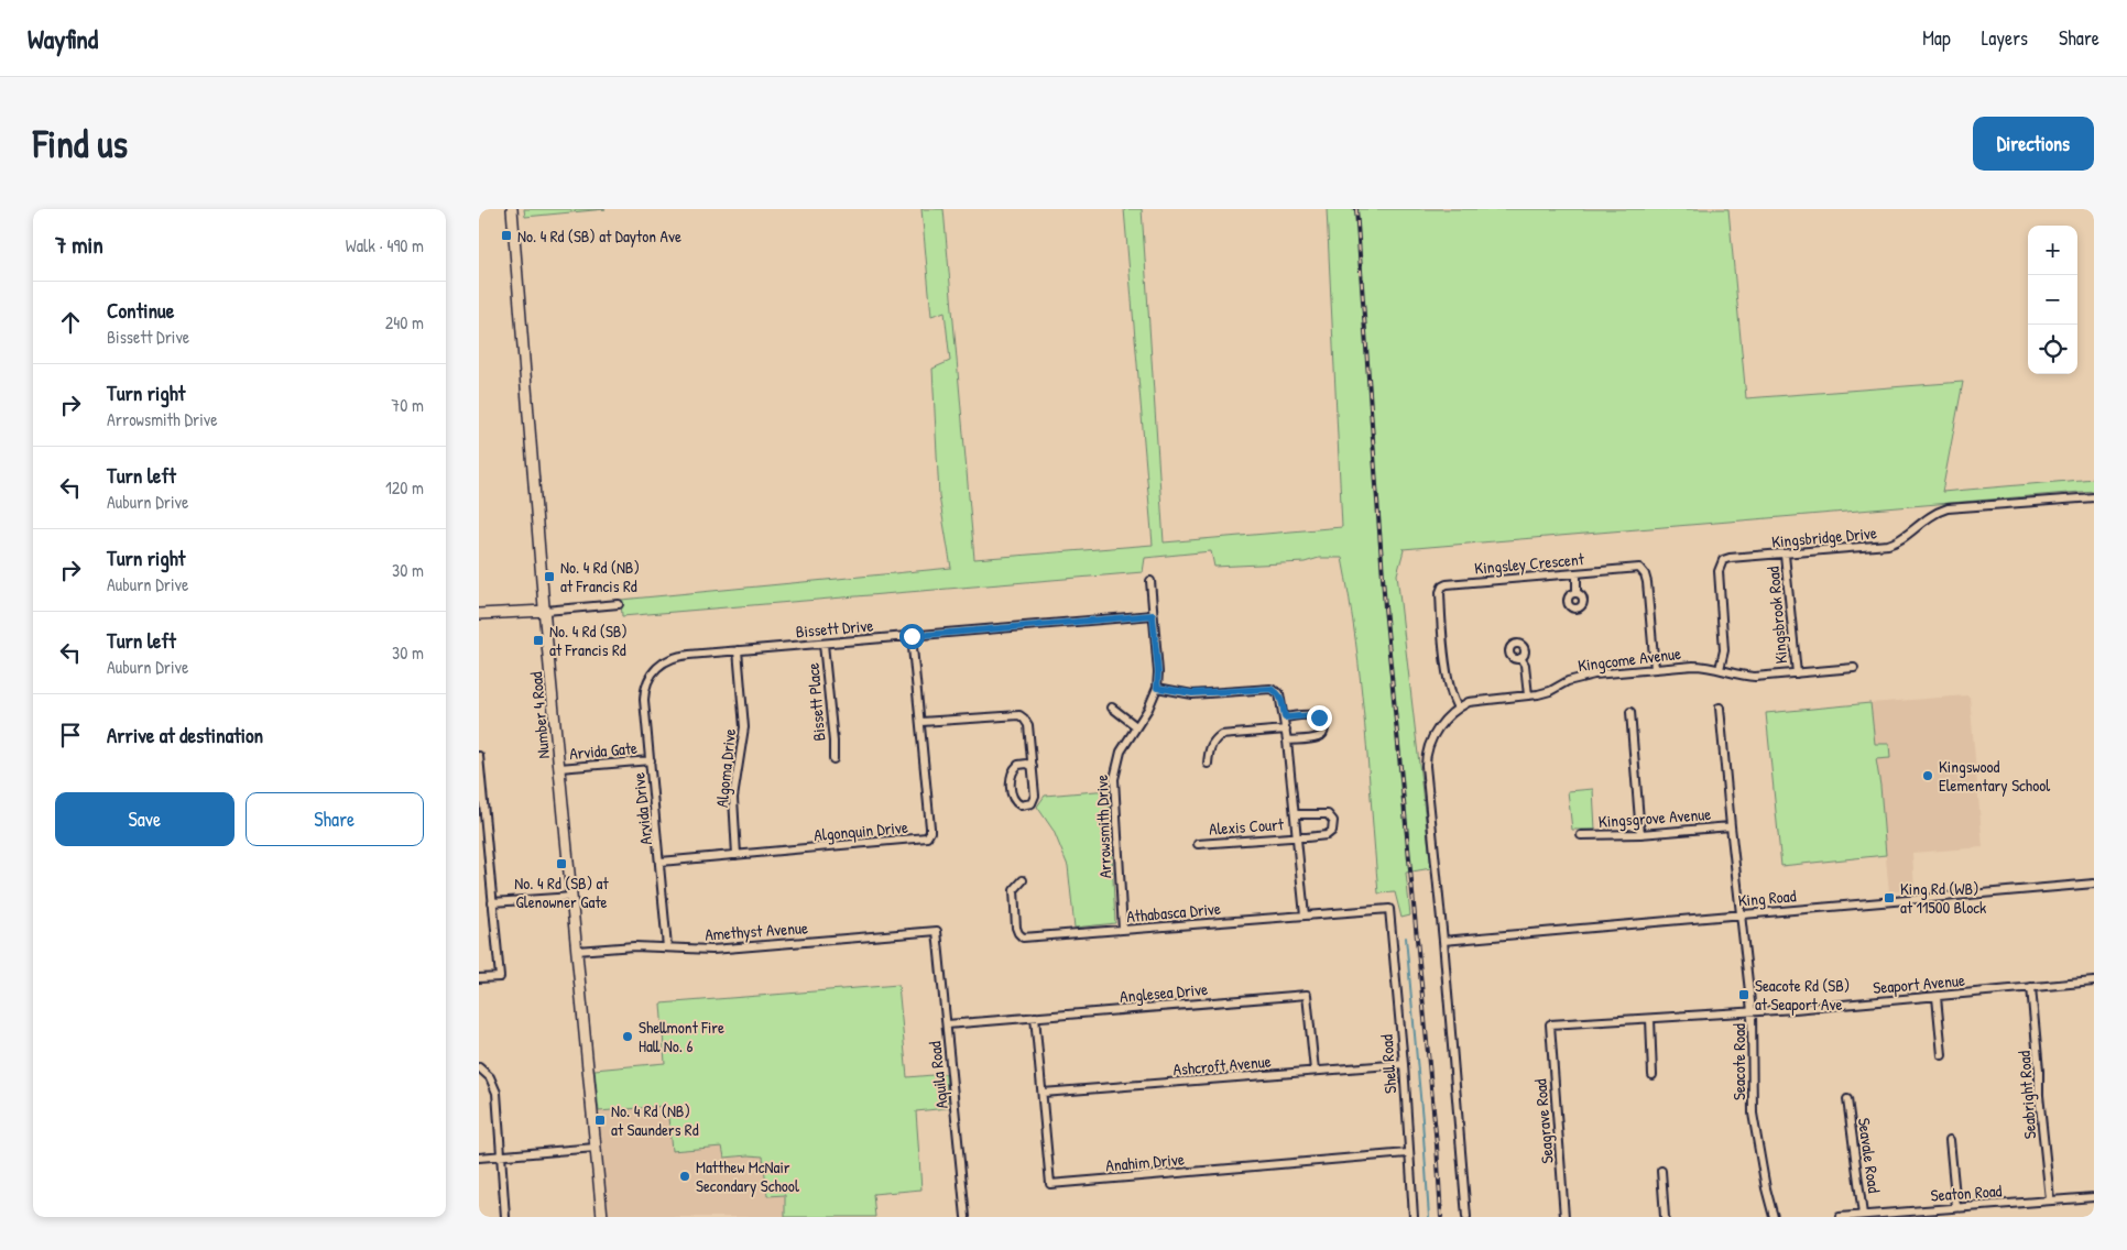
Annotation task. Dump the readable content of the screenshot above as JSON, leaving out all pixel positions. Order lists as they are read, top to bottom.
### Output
{
  "streets": {
    "main road": ["Number 4 Road"],
    "street": [
      "Kingsbridge Drive",
      "Kingsley Crescent",
      "Kingsbrook Road",
      "Bissett Drive",
      "Kingcome Avenue",
      "Bissett Place",
      "Arvida Gate",
      "Algoma Drive",
      "Arvida Drive",
      "Kingsgrove Avenue",
      "Arrowsmith Drive",
      "Alexis Court",
      "Algonquin Drive",
      "King Road",
      "Athabasca Drive",
      "Amethyst Avenue",
      "Seaport Avenue",
      "Anglesea Drive",
      "Seacote Road",
      "Shell Road",
      "Ashcroft Avenue",
      "Aquila Road",
      "Seabright Road",
      "Seagrave Road",
      "Seavale Road",
      "Anahim Drive",
      "Seaton Road"
    ]
  },
  "crossings": [
    ["Kingsbridge Drive", "Kingsbrook Road"],
    ["Kingsbridge Drive", "Kingcome Avenue"],
    ["Kingsley Crescent", "Kingcome Avenue"],
    ["Kingsbrook Road", "Kingcome Avenue"],
    ["Bissett Drive", "Bissett Place"],
    ["Bissett Drive", "Algoma Drive"],
    ["Bissett Drive", "Arvida Drive"],
    ["Bissett Drive", "Arrowsmith Drive"],
    ["Bissett Drive", "Algonquin Drive"],
    ["Kingcome Avenue", "King Road"],
    ["Number 4 Road", "Arvida Gate"],
    ["Number 4 Road", "Amethyst Avenue"],
    ["Arvida Gate", "Arvida Drive"],
    ["Algoma Drive", "Algonquin Drive"],
    ["Arvida Drive", "Algonquin Drive"],
    ["Arvida Drive", "Amethyst Avenue"],
    ["Kingsgrove Avenue", "Seacote Road"],
    ["Arrowsmith Drive", "Athabasca Drive"],
    ["King Road", "Seacote Road"],
    ["Athabasca Drive", "Shell Road"],
    ["Amethyst Avenue", "Aquila Road"],
    ["Seaport Avenue", "Seacote Road"],
    ["Seaport Avenue", "Seabright Road"],
    ["Seaport Avenue", "Seagrave Road"],
    ["Anglesea Drive", "Ashcroft Avenue"],
    ["Anglesea Drive", "Aquila Road"],
    ["Anglesea Drive", "Anahim Drive"],
    ["Shell Road", "Ashcroft Avenue"],
    ["Shell Road", "Anahim Drive"],
    ["Ashcroft Avenue", "Anahim Drive"],
    ["Seabright Road", "Seaton Road"],
    ["Seavale Road", "Seaton Road"]
  ],
  "places": {
    "transit": [
      "No. 4 Rd (SB) at Dayton Ave",
      "No. 4 Rd (NB) at Francis Rd",
      "No. 4 Rd (SB) at Francis Rd",
      "No. 4 Rd (SB) at Glenowner Gate",
      "King Rd (WB) at 11500 Block",
      "Seacote Rd (SB) at Seaport Ave",
      "No. 4 Rd (NB) at Saunders Rd"
    ],
    "other": ["Kingswood Elementary School", "Shellmont Fire Hall No. 6", "Matthew McNair Secondary School"]
  },
  "page": {
    "header": "Wayfind",
    "nav": ["Map", "Layers", "Share"],
    "buttons": [
      "Directions",
      ["Save", "Share"]
    ],
    "title": "Find us",
    "heading": ["7 min", "Walk · 490 m"],
    "map_buttons": ["+", "−"],
    "list": [
      ["Continue", "Bissett Drive", "240 m"],
      ["Turn right", "Arrowsmith Drive", "70 m"],
      ["Turn left", "Auburn Drive", "120 m"],
      ["Turn right", "Auburn Drive", "30 m"],
      ["Turn left", "Auburn Drive", "30 m"],
      "Arrive at destination"
    ]
  }
}
